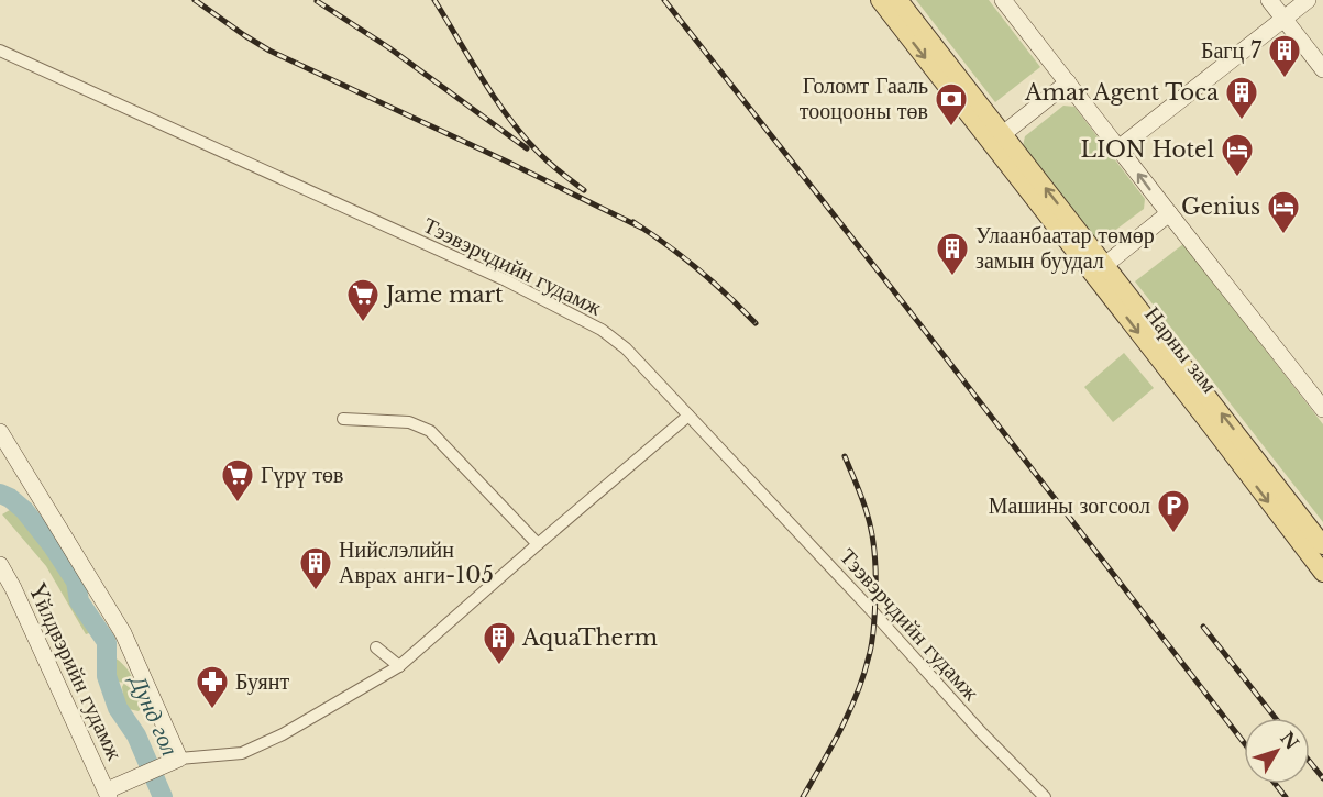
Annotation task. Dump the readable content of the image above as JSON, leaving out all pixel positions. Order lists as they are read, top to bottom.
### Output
{
  "streets": {
    "main road": ["Нарны зам"],
    "street": ["Тээвэрчдийн гудамж", "Yйлдвэрийн гудамж"]
  },
  "water": ["Дунд гол"],
  "places": {
    "building": [
      "Багц 7",
      "Amar Agent Toca",
      "Улаанбаатар төмөр замын буудал",
      "Нийслэлийн Аврах анги-105",
      "AquaTherm"
    ],
    "bank": ["Голомт Гааль тооцооны төв"],
    "hotel": ["LION Hotel", "Genius"],
    "supermarket": ["Jame mart", "Гүрү төв"],
    "parking": ["Машины зогсоол"],
    "pharmacy": ["Буянт"]
  },
  "north": "top right"
}
